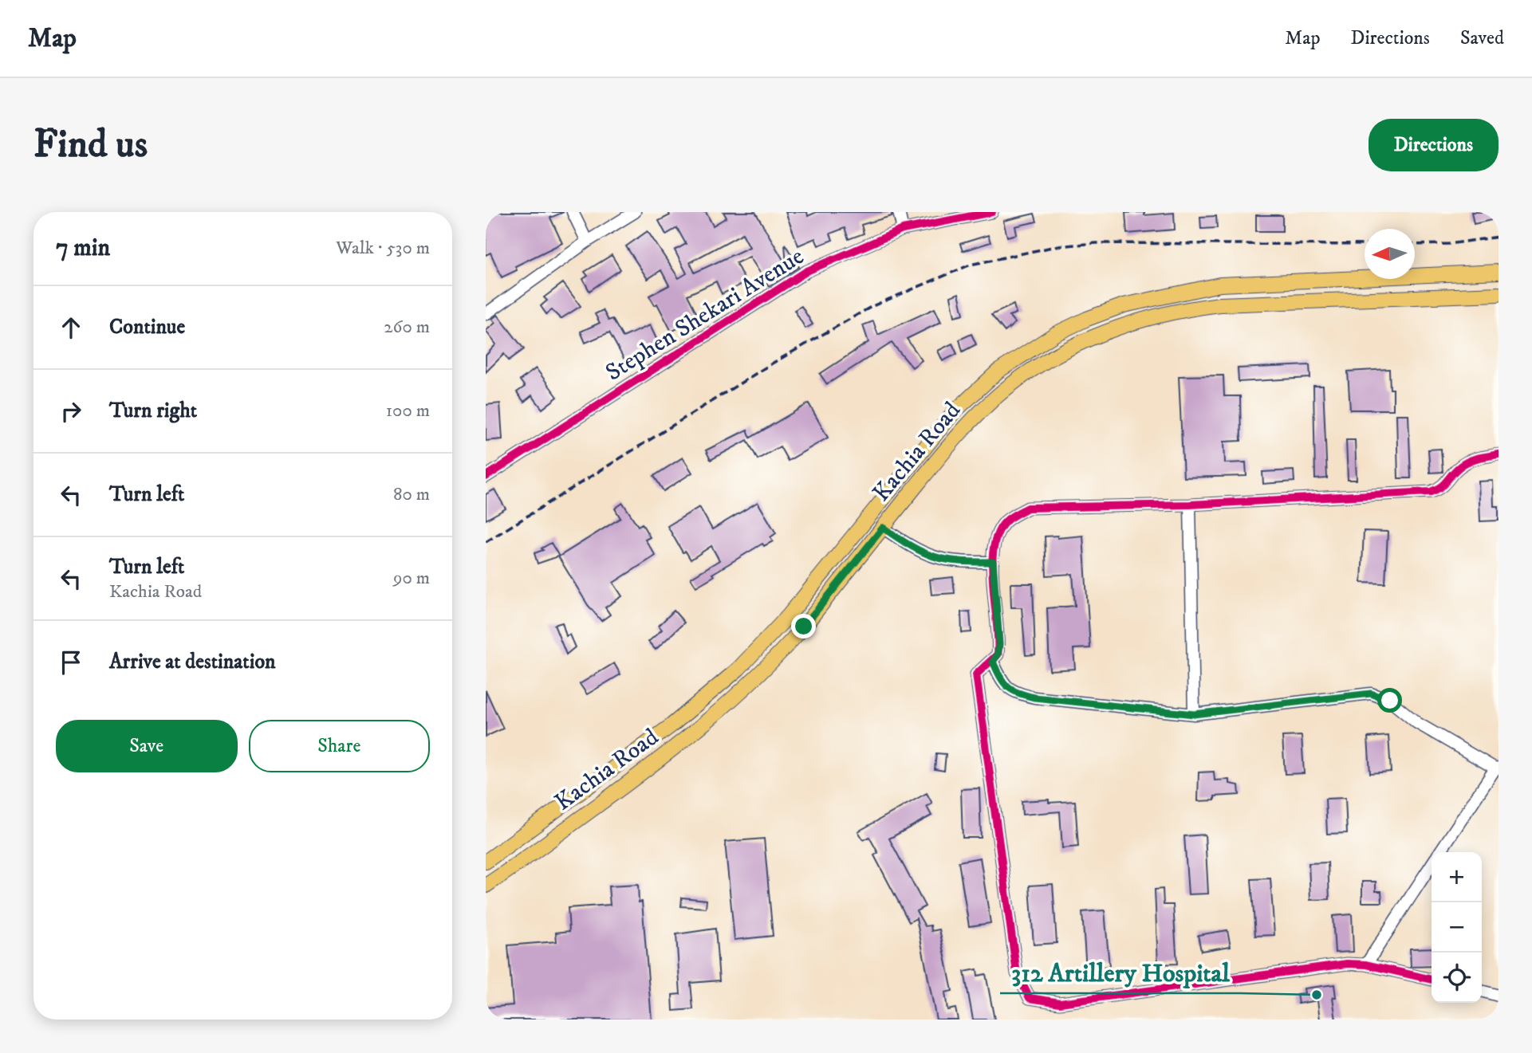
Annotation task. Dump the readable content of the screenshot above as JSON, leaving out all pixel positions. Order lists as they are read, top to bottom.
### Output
{
  "streets": {
    "main road": ["Kachia Road"],
    "street": ["Stephen Shekari Avenue"]
  },
  "places": ["312 Artillery Hospital"],
  "north": "left",
  "page": {
    "header": "Map",
    "nav": ["Map", "Directions", "Saved"],
    "buttons": [
      "Directions",
      ["Save", "Share"]
    ],
    "title": "Find us",
    "heading": ["7 min", "Walk · 530 m"],
    "list": [
      ["Continue", "260 m"],
      ["Turn right", "100 m"],
      ["Turn left", "80 m"],
      ["Turn left", "Kachia Road", "90 m"],
      "Arrive at destination"
    ],
    "map_buttons": ["+", "−"]
  }
}
